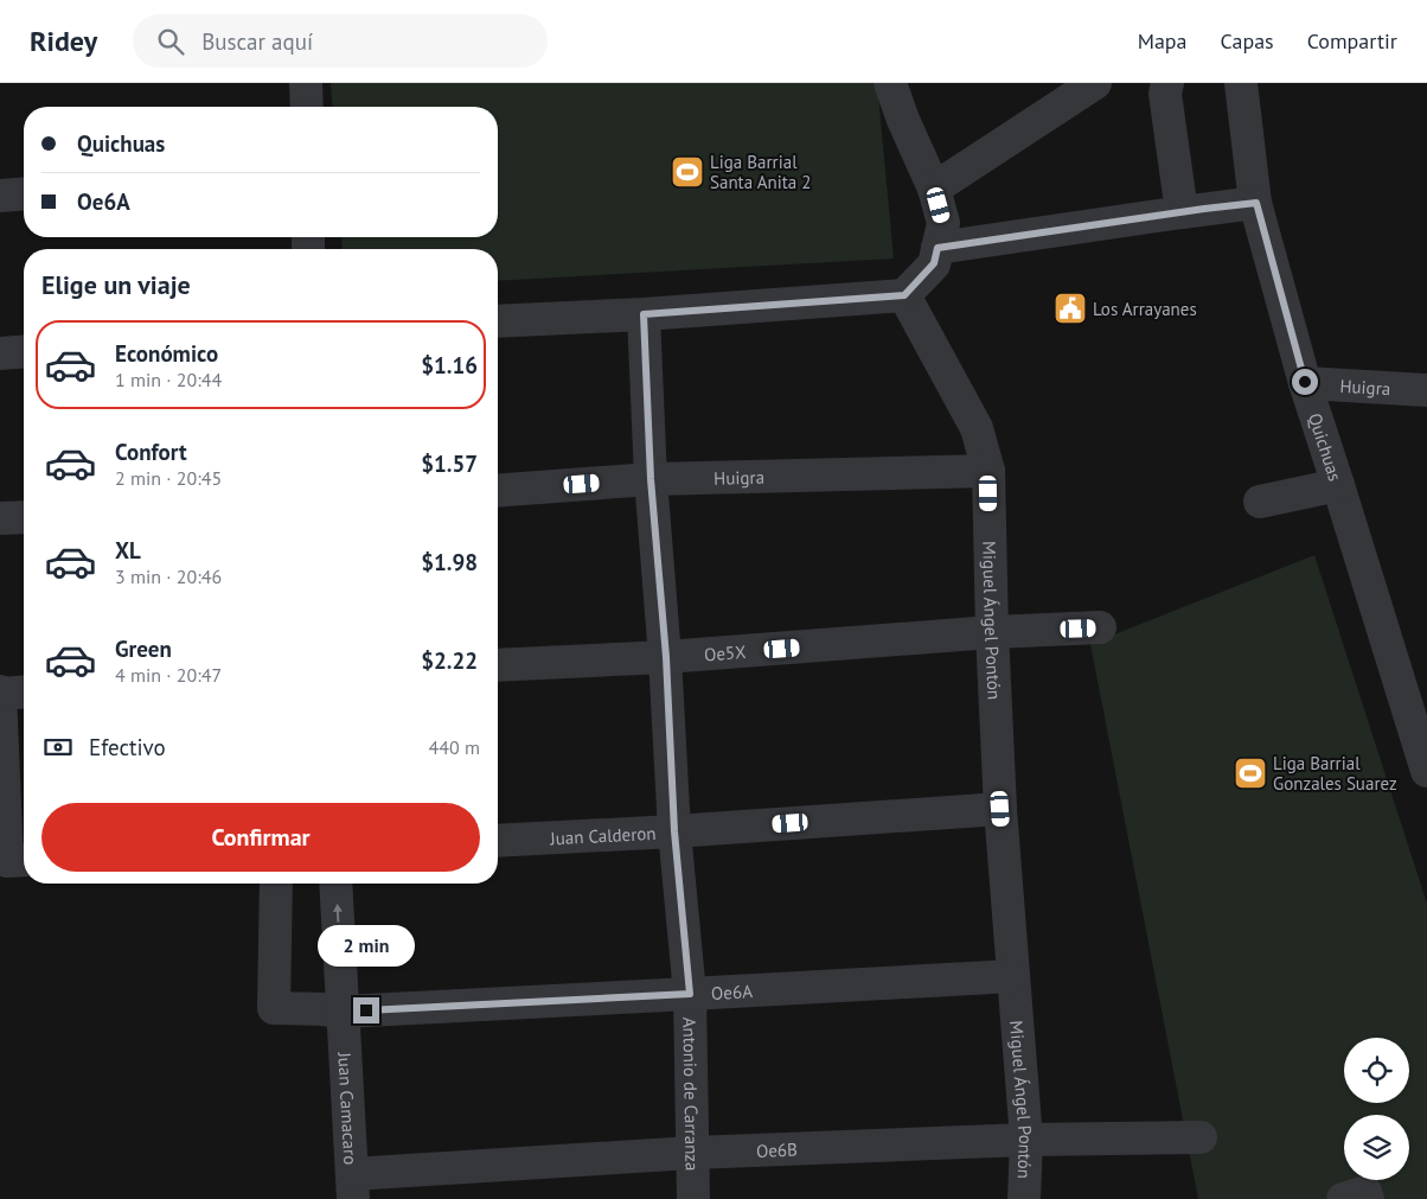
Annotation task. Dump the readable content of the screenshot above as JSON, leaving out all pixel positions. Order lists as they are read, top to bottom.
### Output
{
  "streets": {
    "street": [
      "Huigra",
      "Quichuas",
      "Miguel Ángel Pontón",
      "Oe5X",
      "Juan Calderon",
      "Oe6A",
      "Antonio de Carranza",
      "Juan Camacaro",
      "Oe6B"
    ]
  },
  "crossings": [
    ["Huigra", "Quichuas"],
    ["Huigra", "Miguel Ángel Pontón"],
    ["Huigra", "Antonio de Carranza"],
    ["Miguel Ángel Pontón", "Oe5X"],
    ["Miguel Ángel Pontón", "Juan Calderon"],
    ["Miguel Ángel Pontón", "Oe6A"],
    ["Miguel Ángel Pontón", "Oe6B"],
    ["Oe5X", "Antonio de Carranza"],
    ["Juan Calderon", "Antonio de Carranza"],
    ["Oe6A", "Antonio de Carranza"],
    ["Oe6A", "Juan Camacaro"],
    ["Antonio de Carranza", "Oe6B"],
    ["Juan Camacaro", "Oe6B"]
  ],
  "one_way": ["Juan Camacaro"],
  "places": {
    "sports": ["Liga Barrial Santa Anita 2", "Liga Barrial Gonzales Suarez"],
    "public building": ["Los Arrayanes"]
  },
  "page": {
    "header": "Ridey",
    "search": "Buscar aquí",
    "nav": ["Mapa", "Capas", "Compartir"],
    "banner": ["Quichuas", "Oe6A"],
    "heading": "Elige un viaje",
    "list": [
      {
        "name": "Económico",
        "note": "1 min · 20:44",
        "value": "$1.16"
      },
      {
        "name": "Confort",
        "note": "2 min · 20:45",
        "value": "$1.57"
      },
      {
        "name": "XL",
        "note": "3 min · 20:46",
        "value": "$1.98"
      },
      {
        "name": "Green",
        "note": "4 min · 20:47",
        "value": "$2.22"
      }
    ],
    "pay": ["Efectivo", "440 m"],
    "buttons": "Confirmar",
    "bubble": "2 min"
  }
}
